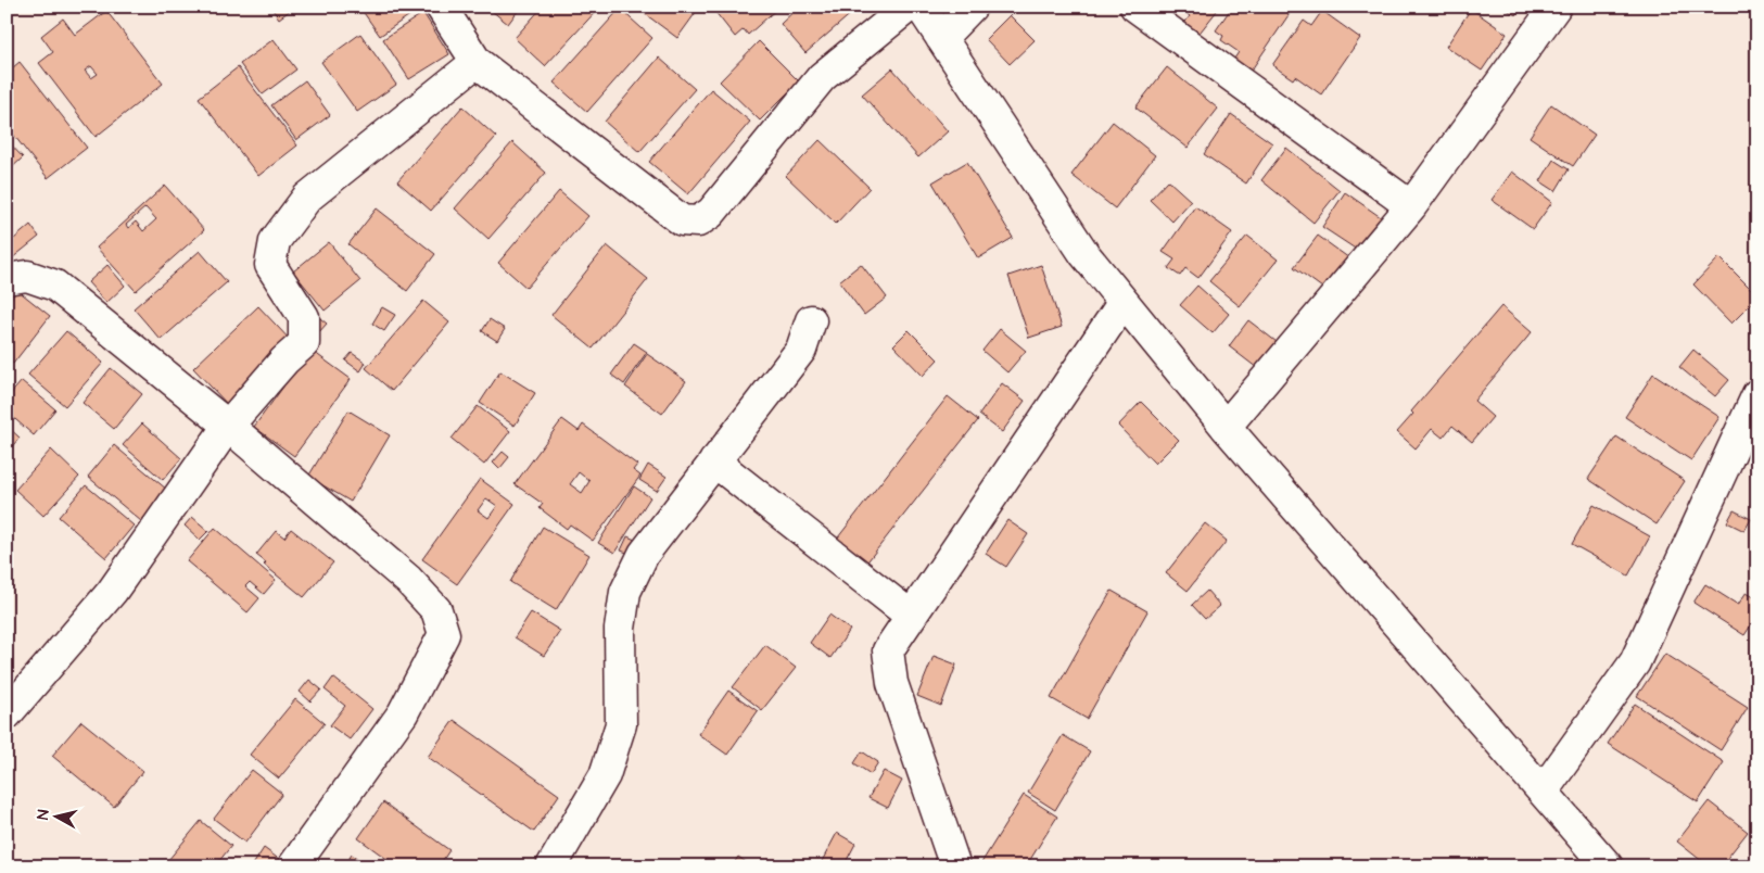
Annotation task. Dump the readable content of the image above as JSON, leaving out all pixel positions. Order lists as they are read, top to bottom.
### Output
{
  "north": "left"
}
